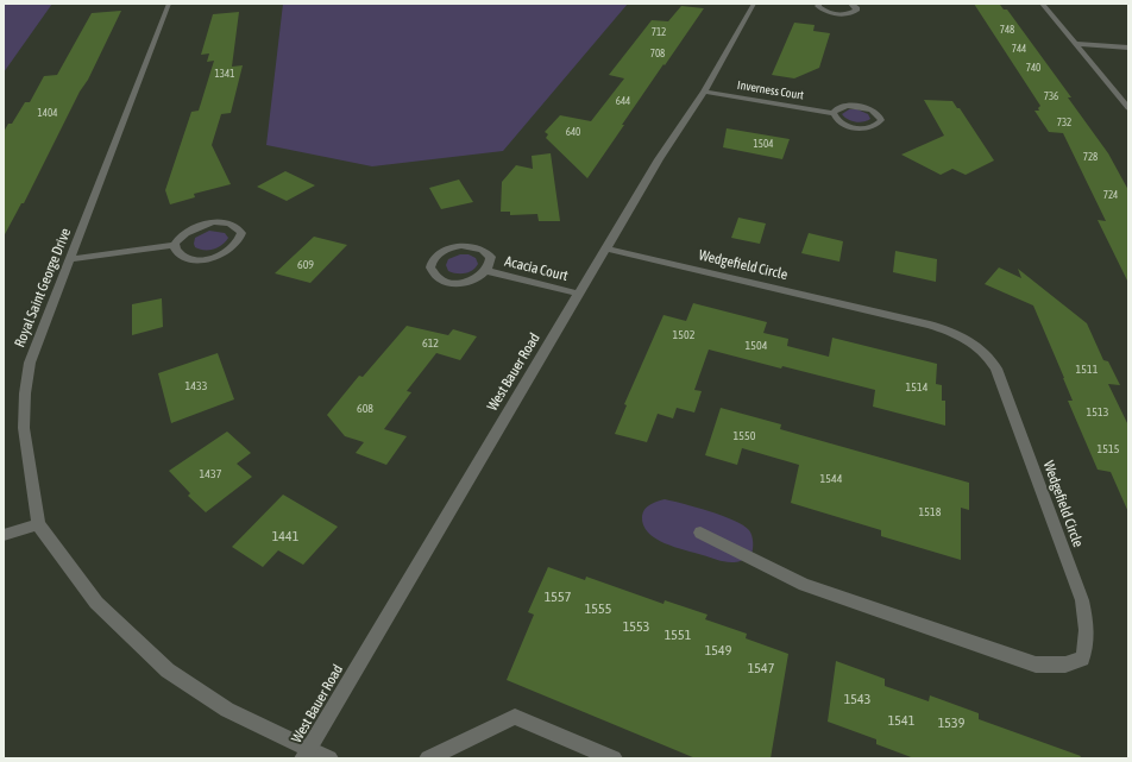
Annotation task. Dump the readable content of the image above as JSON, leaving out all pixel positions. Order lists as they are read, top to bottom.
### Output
{
  "streets": {
    "street": [
      "Inverness Court",
      "Wedgefield Circle",
      "Acacia Court",
      "Royal Saint George Drive",
      "West Bauer Road"
    ]
  },
  "crossings": [
    ["Inverness Court", "West Bauer Road"],
    ["Wedgefield Circle", "West Bauer Road"],
    ["Acacia Court", "West Bauer Road"],
    ["Royal Saint George Drive", "West Bauer Road"]
  ],
  "house_numbers": [
    "748",
    "712",
    "744",
    "708",
    "740",
    "1341",
    "736",
    "644",
    "1404",
    "732",
    "640",
    "1504",
    "728",
    "724",
    "609",
    "1502",
    "612",
    "1504",
    "1511",
    "1433",
    "1514",
    "608",
    "1513",
    "1550",
    "1515",
    "1437",
    "1544",
    "1518",
    "1441",
    "1557",
    "1555",
    "1553",
    "1551",
    "1549",
    "1547",
    "1543",
    "1541",
    "1539"
  ]
}
